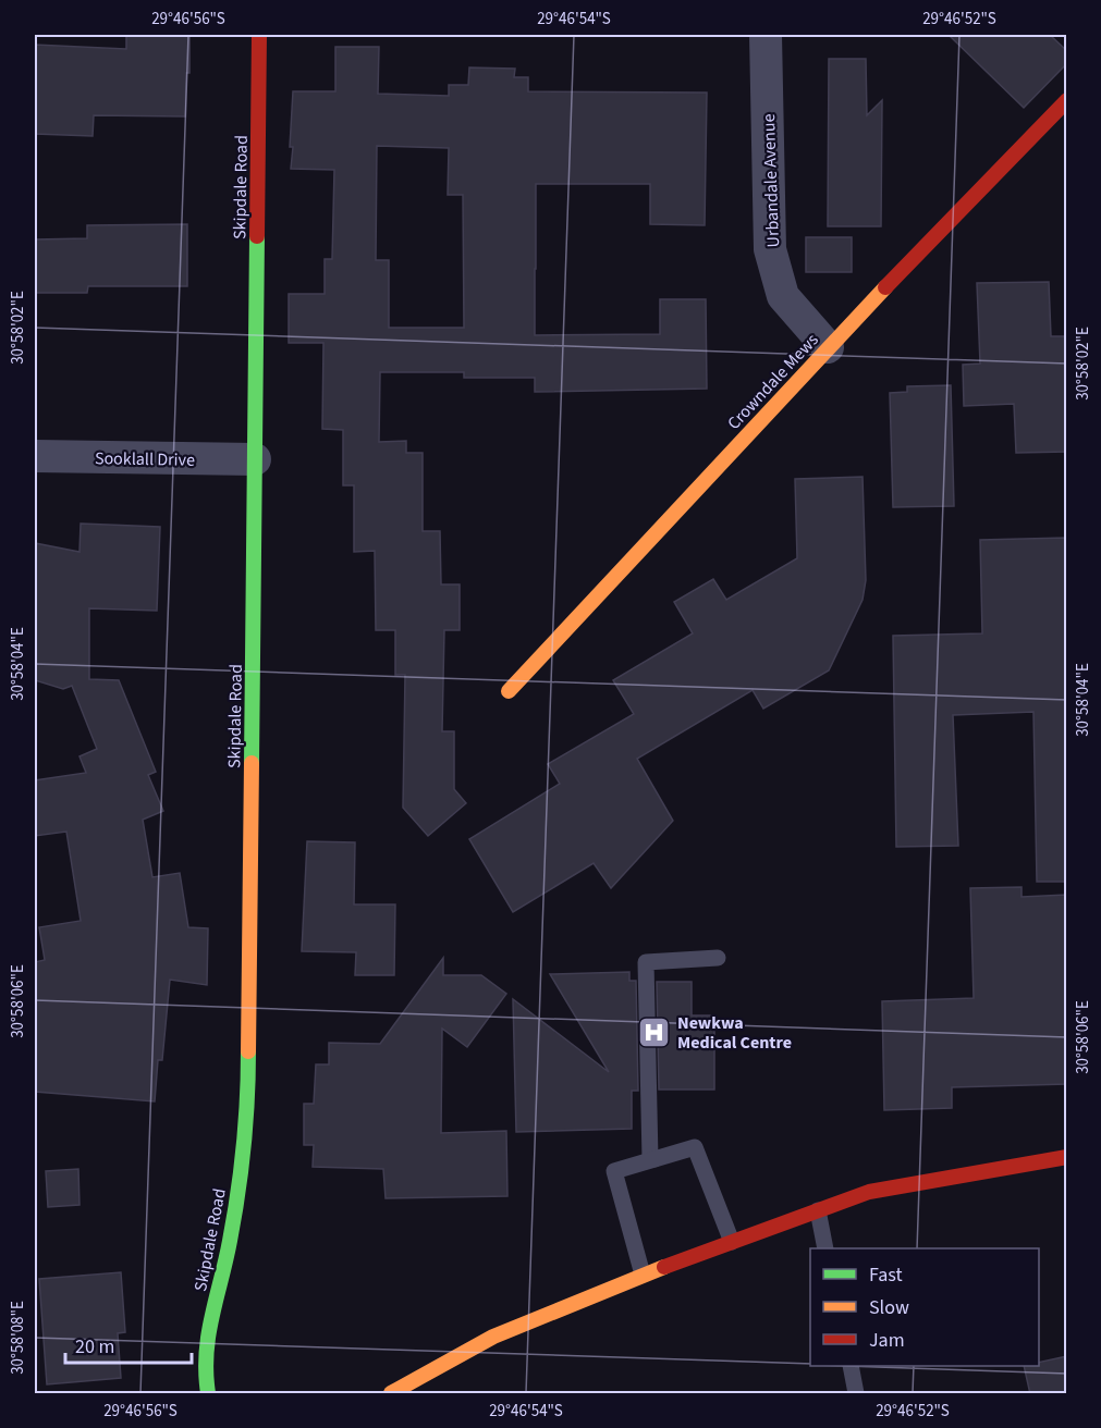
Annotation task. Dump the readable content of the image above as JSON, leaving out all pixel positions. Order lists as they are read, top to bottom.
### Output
{
  "streets": {
    "street": [
      "Urbandale Avenue",
      "Skipdale Road",
      "Crowndale Mews",
      "Sooklall Drive"
    ]
  },
  "crossings": [
    ["Urbandale Avenue", "Crowndale Mews"],
    ["Skipdale Road", "Sooklall Drive"]
  ],
  "places": {
    "hospital": ["Newkwa Medical Centre"]
  },
  "legend": ["Fast", "Slow", "Jam"],
  "scale_bar": "20 m",
  "coordinates": [
    "29°46'56\"S",
    "29°46'54\"S",
    "29°46'52\"S",
    "30°58'02\"E",
    "30°58'04\"E",
    "30°58'06\"E",
    "30°58'08\"E"
  ]
}
